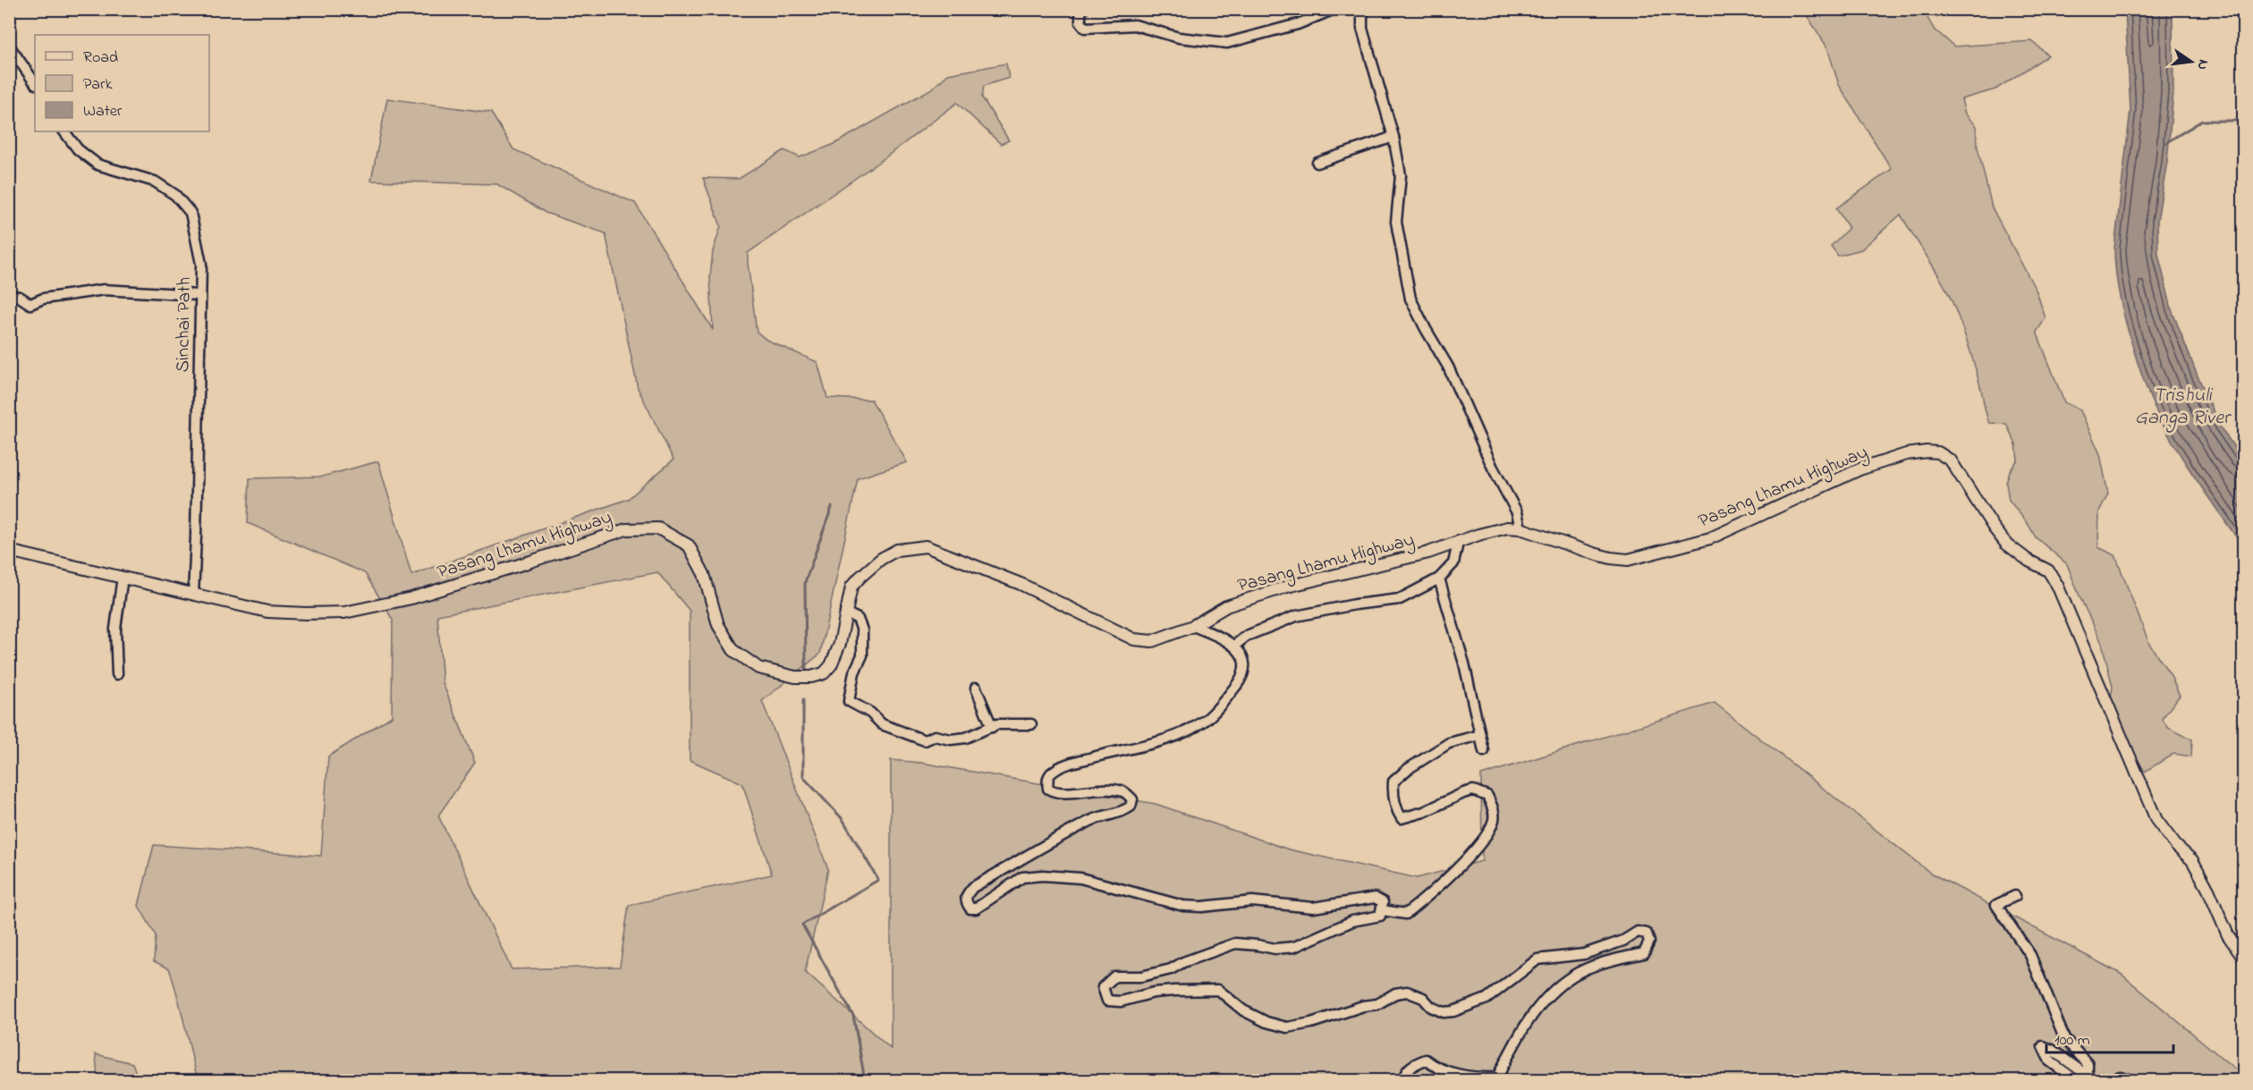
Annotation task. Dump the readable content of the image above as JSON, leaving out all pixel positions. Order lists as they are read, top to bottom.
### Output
{
  "streets": {
    "main road": ["Pasang Lhamu Highway"],
    "street": ["Sinchai Path"]
  },
  "crossings": [
    ["Sinchai Path", "Pasang Lhamu Highway"]
  ],
  "water": ["Trishuli Ganga River"],
  "legend": ["Road", "Park", "Water"],
  "scale_bar": "100 m",
  "north": "right"
}
